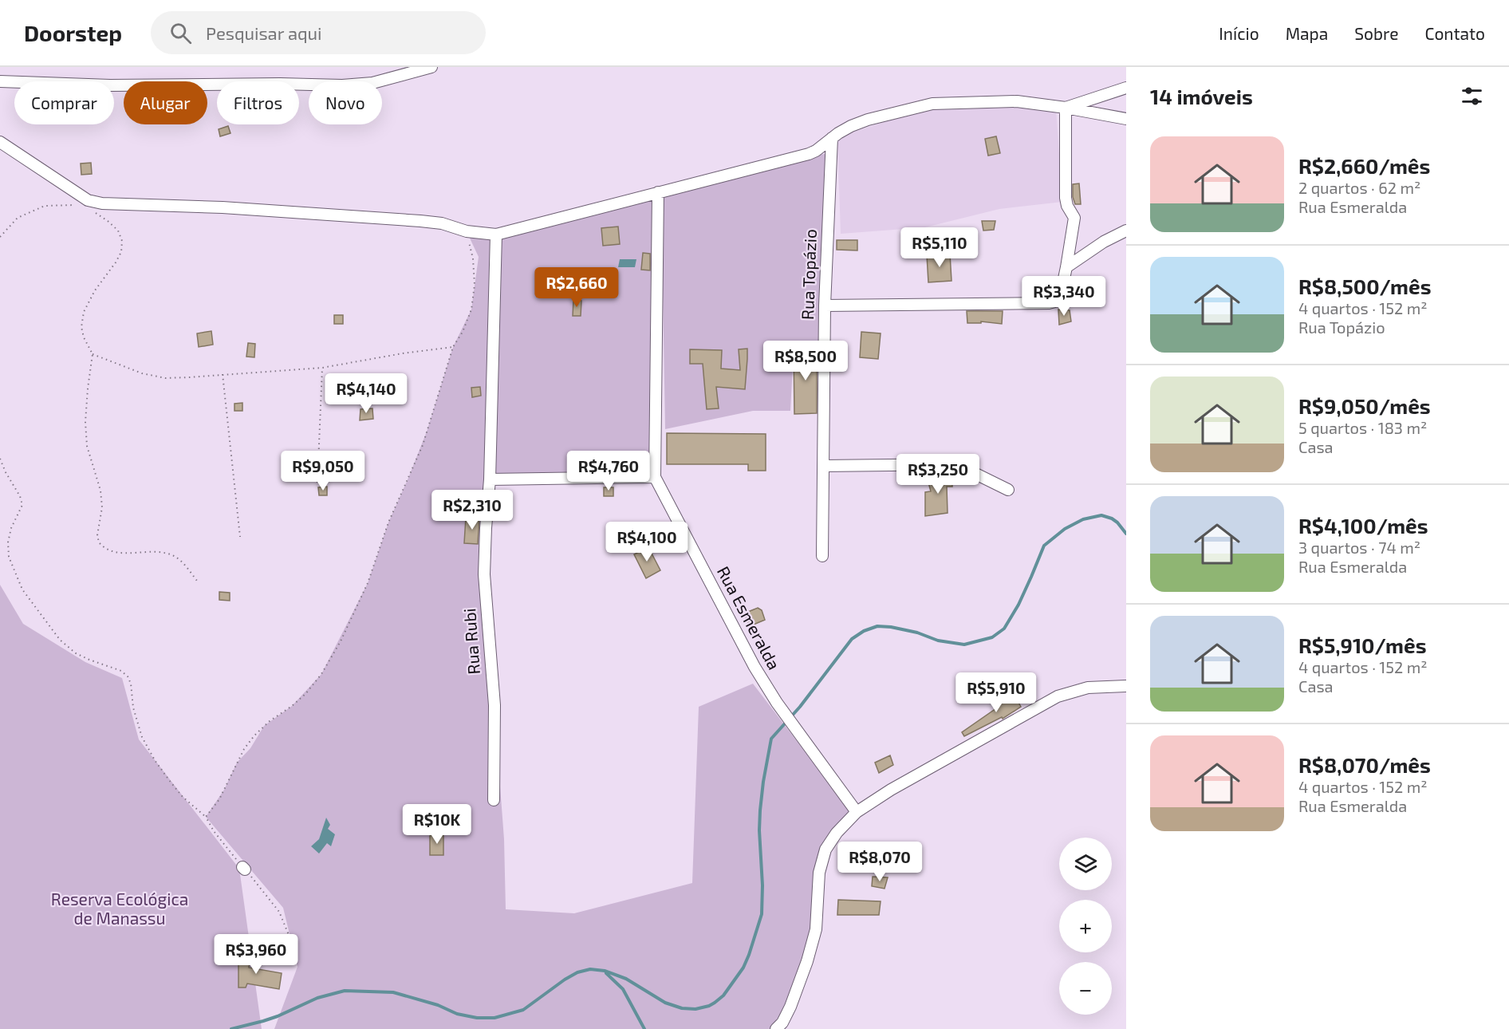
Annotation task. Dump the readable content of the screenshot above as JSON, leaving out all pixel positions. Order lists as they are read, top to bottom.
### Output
{
  "streets": {
    "street": ["Rua Topázio", "Rua Esmeralda", "Rua Rubi"]
  },
  "parks": ["Reserva Ecológica de Manassu"],
  "page": {
    "header": "Doorstep",
    "search": "Pesquisar aqui",
    "nav": [
      "Início",
      "Mapa",
      "Sobre",
      "Contato"
    ],
    "heading": "14 imóveis",
    "chip": [
      "Comprar",
      "Alugar",
      "Filtros",
      "Novo"
    ],
    "list": [
      {
        "name": "R$2,660/mês",
        "note": "2 quartos · 62 m² · Rua Esmeralda"
      },
      {
        "name": "R$8,500/mês",
        "note": "4 quartos · 152 m² · Rua Topázio"
      },
      {
        "name": "R$9,050/mês",
        "note": "5 quartos · 183 m² · Casa"
      },
      {
        "name": "R$4,100/mês",
        "note": "3 quartos · 74 m² · Rua Esmeralda"
      },
      {
        "name": "R$5,910/mês",
        "note": "4 quartos · 152 m² · Casa"
      },
      {
        "name": "R$8,070/mês",
        "note": "4 quartos · 152 m² · Rua Esmeralda"
      }
    ],
    "price": [
      "R$5,110",
      "R$2,660",
      "R$3,340",
      "R$8,500",
      "R$4,140",
      "R$9,050",
      "R$4,760",
      "R$3,250",
      "R$2,310",
      "R$4,100",
      "R$5,910",
      "R$10K",
      "R$8,070",
      "R$3,960"
    ],
    "map_buttons": ["+", "−"]
  }
}
